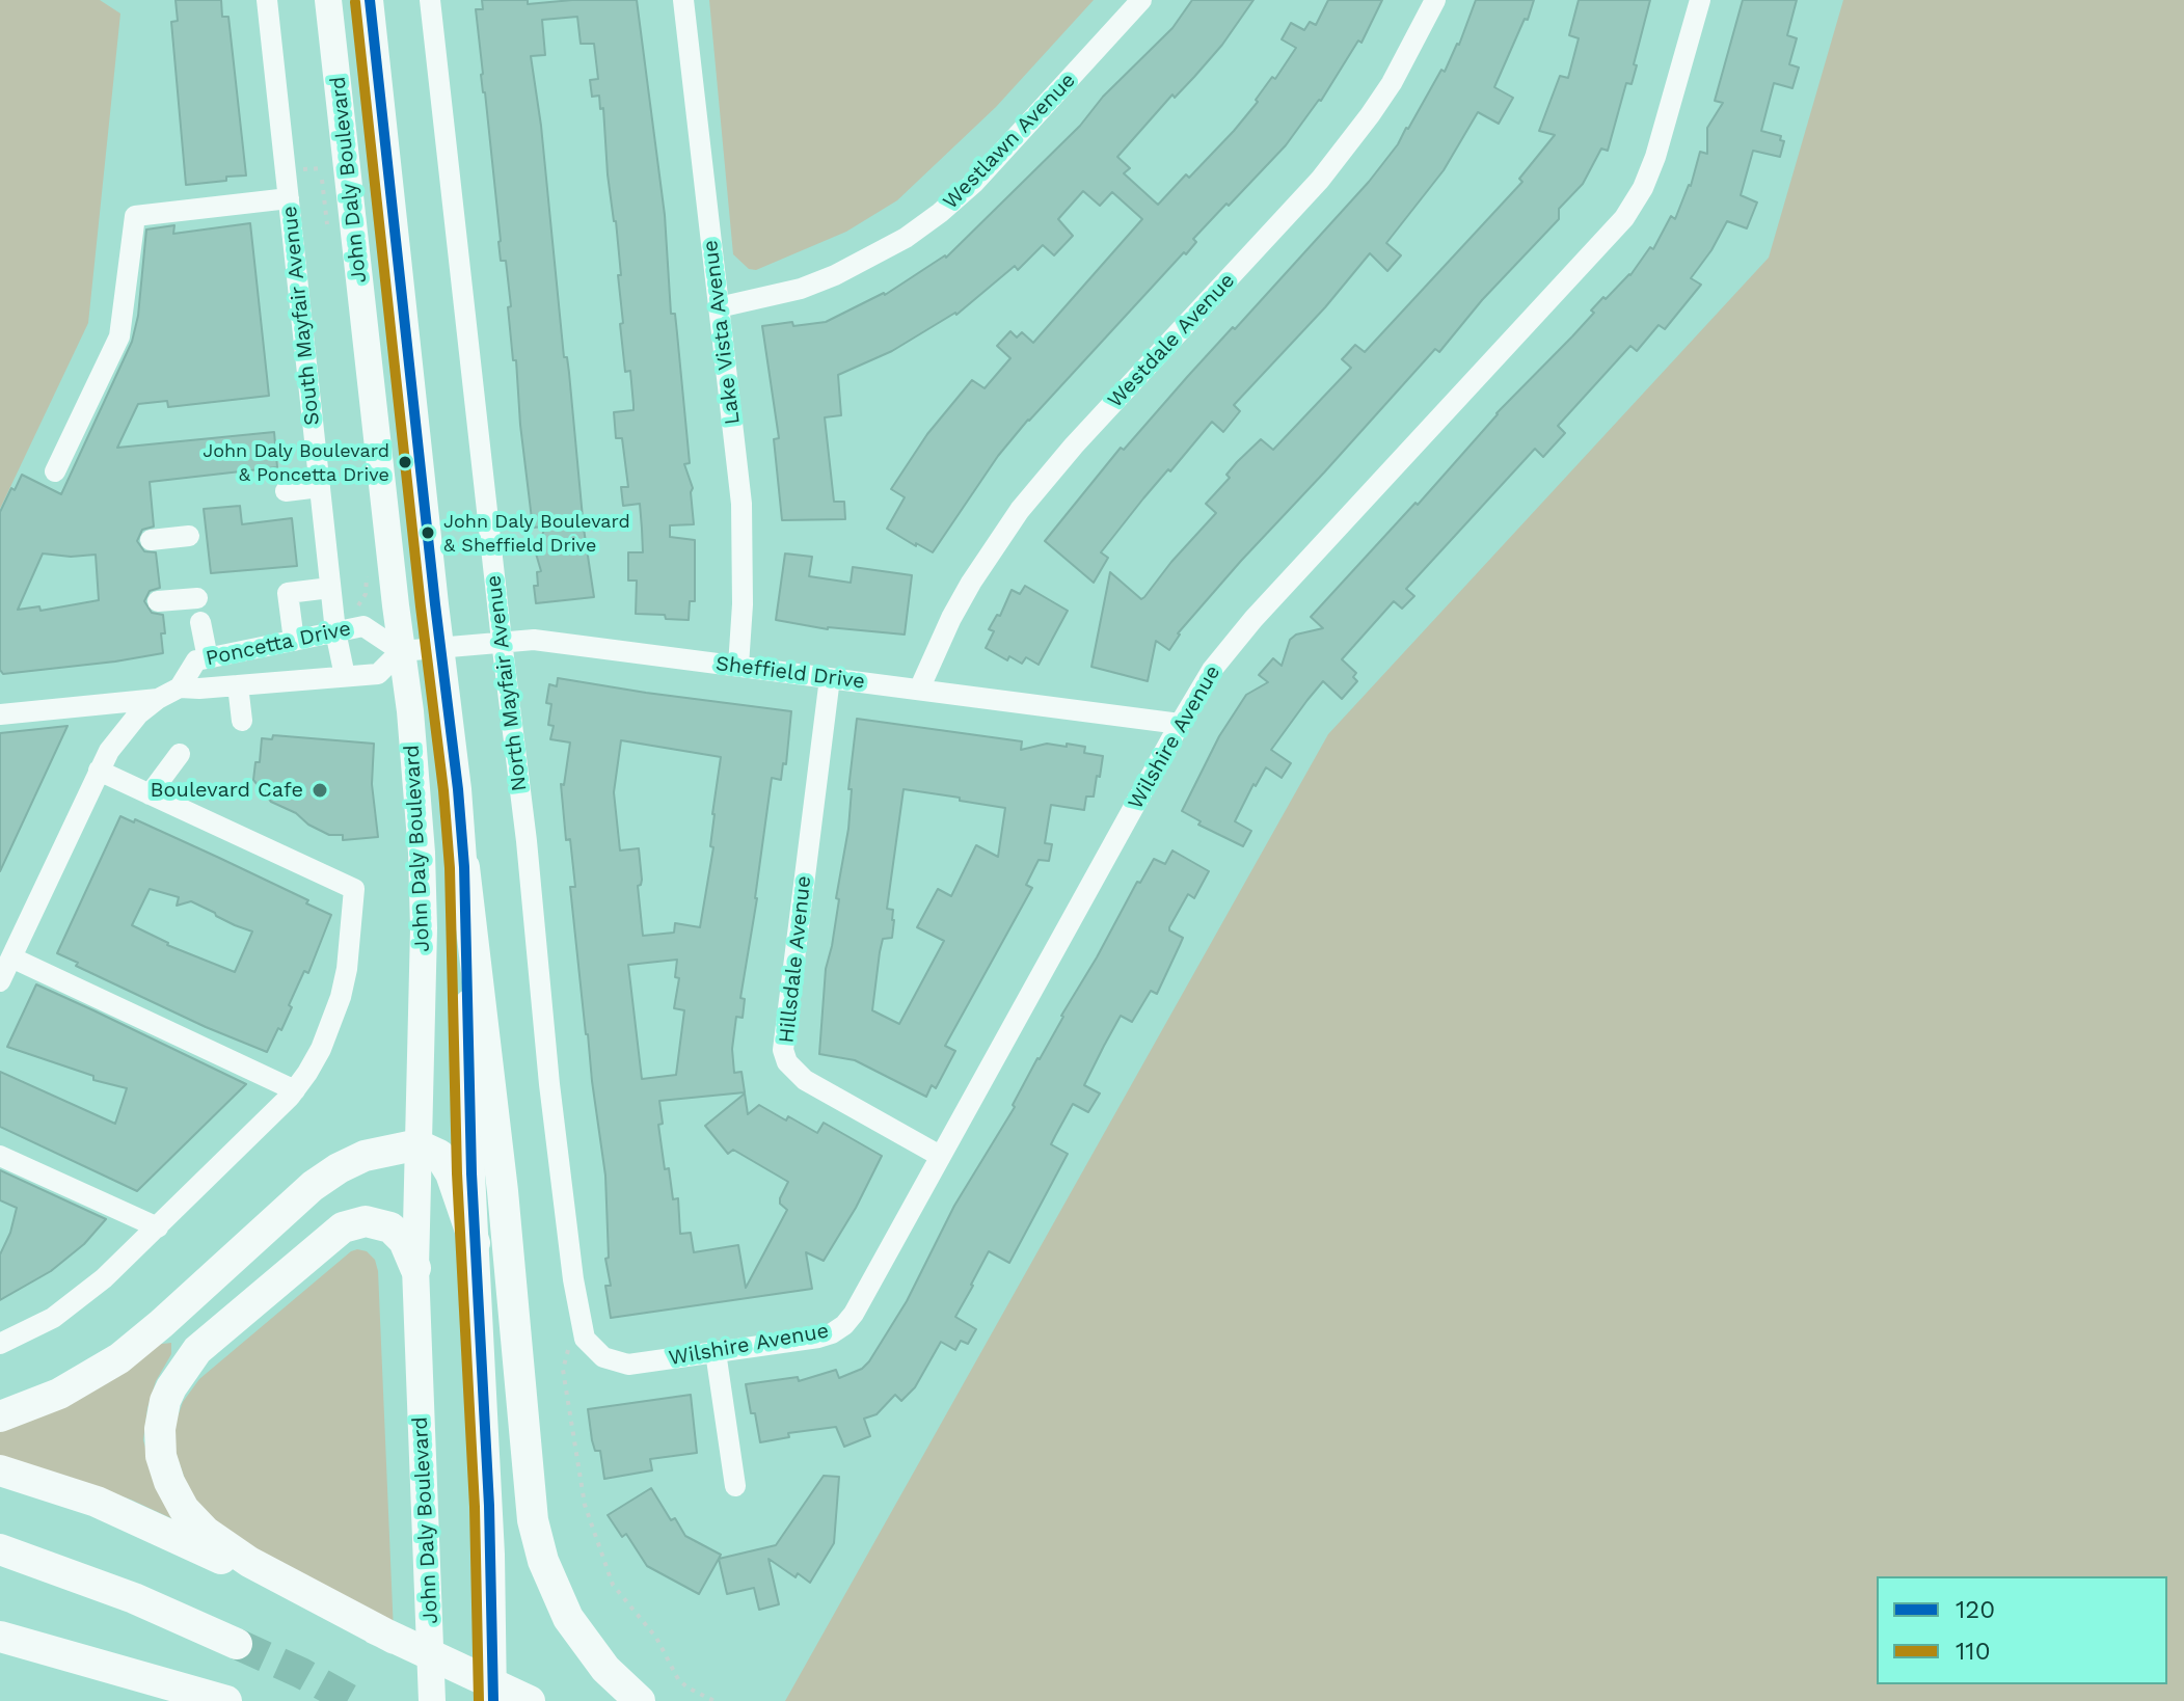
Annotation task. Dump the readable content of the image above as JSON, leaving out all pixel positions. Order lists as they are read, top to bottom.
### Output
{
  "streets": {
    "main road": ["John Daly Boulevard"],
    "street": [
      "Westlawn Avenue",
      "South Mayfair Avenue",
      "Lake Vista Avenue",
      "Westdale Avenue",
      "Poncetta Drive",
      "Sheffield Drive",
      "North Mayfair Avenue",
      "Wilshire Avenue",
      "Hillsdale Avenue"
    ]
  },
  "crossings": [
    ["Westlawn Avenue", "Lake Vista Avenue"],
    ["John Daly Boulevard", "Poncetta Drive"],
    ["John Daly Boulevard", "Sheffield Drive"],
    ["South Mayfair Avenue", "Poncetta Drive"],
    ["Lake Vista Avenue", "Sheffield Drive"],
    ["Westdale Avenue", "Sheffield Drive"],
    ["Poncetta Drive", "Sheffield Drive"],
    ["Sheffield Drive", "North Mayfair Avenue"],
    ["Sheffield Drive", "Wilshire Avenue"],
    ["Sheffield Drive", "Hillsdale Avenue"],
    ["North Mayfair Avenue", "Wilshire Avenue"],
    ["Wilshire Avenue", "Hillsdale Avenue"]
  ],
  "places": ["John Daly Boulevard & Poncetta Drive", "John Daly Boulevard & Sheffield Drive", "Boulevard Cafe"],
  "lines": ["transit line 120", "transit line 110"],
  "legend": ["120", "110"]
}
